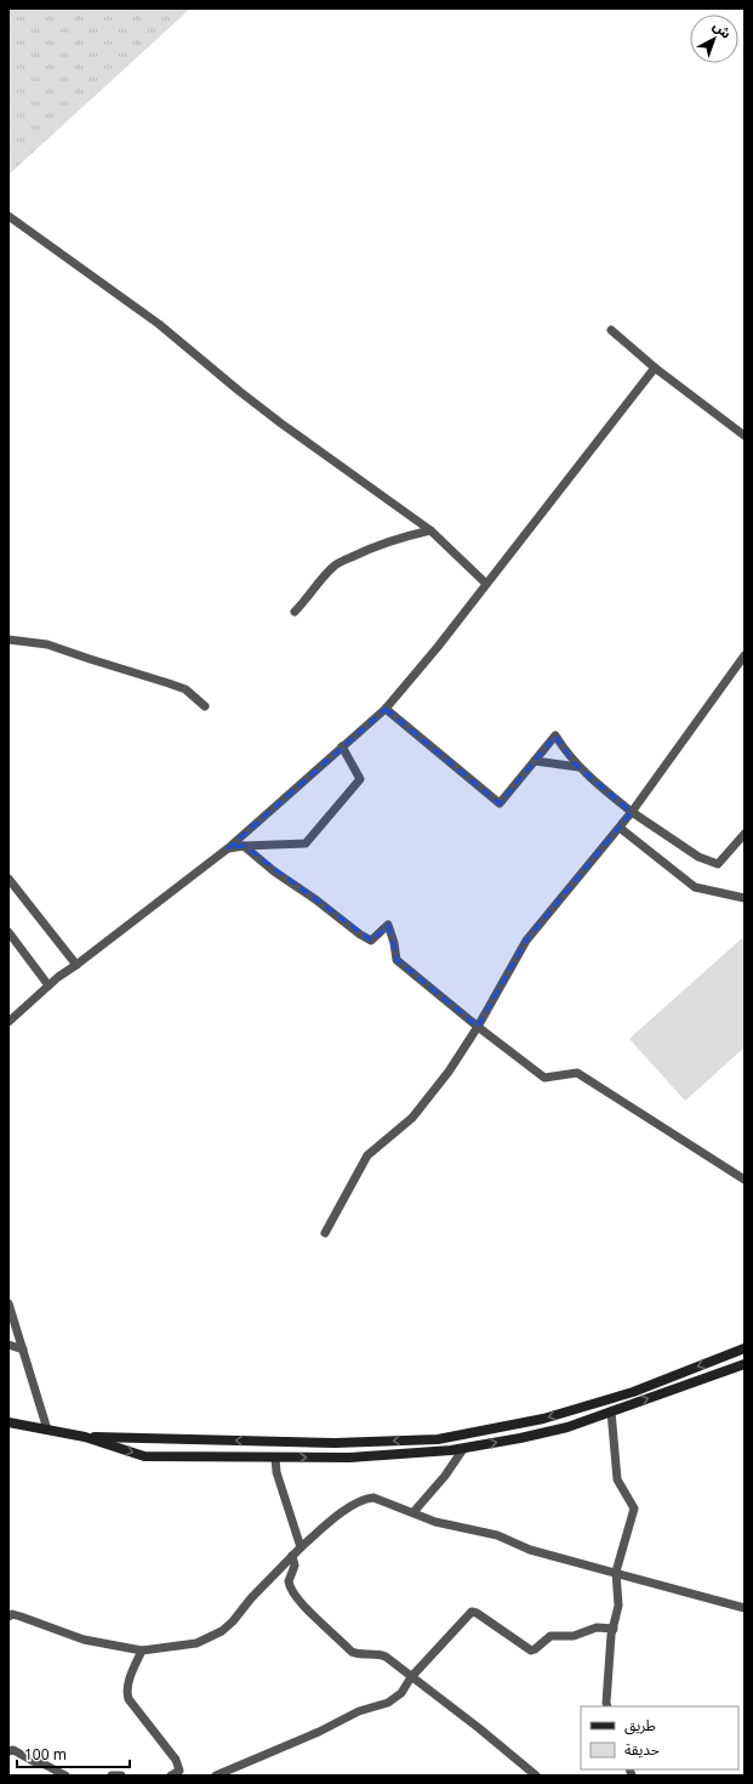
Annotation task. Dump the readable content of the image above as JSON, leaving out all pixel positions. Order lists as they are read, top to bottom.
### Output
{
  "legend": ["طريق", "حديقة"],
  "scale_bar": "100 m",
  "north": "top right"
}
